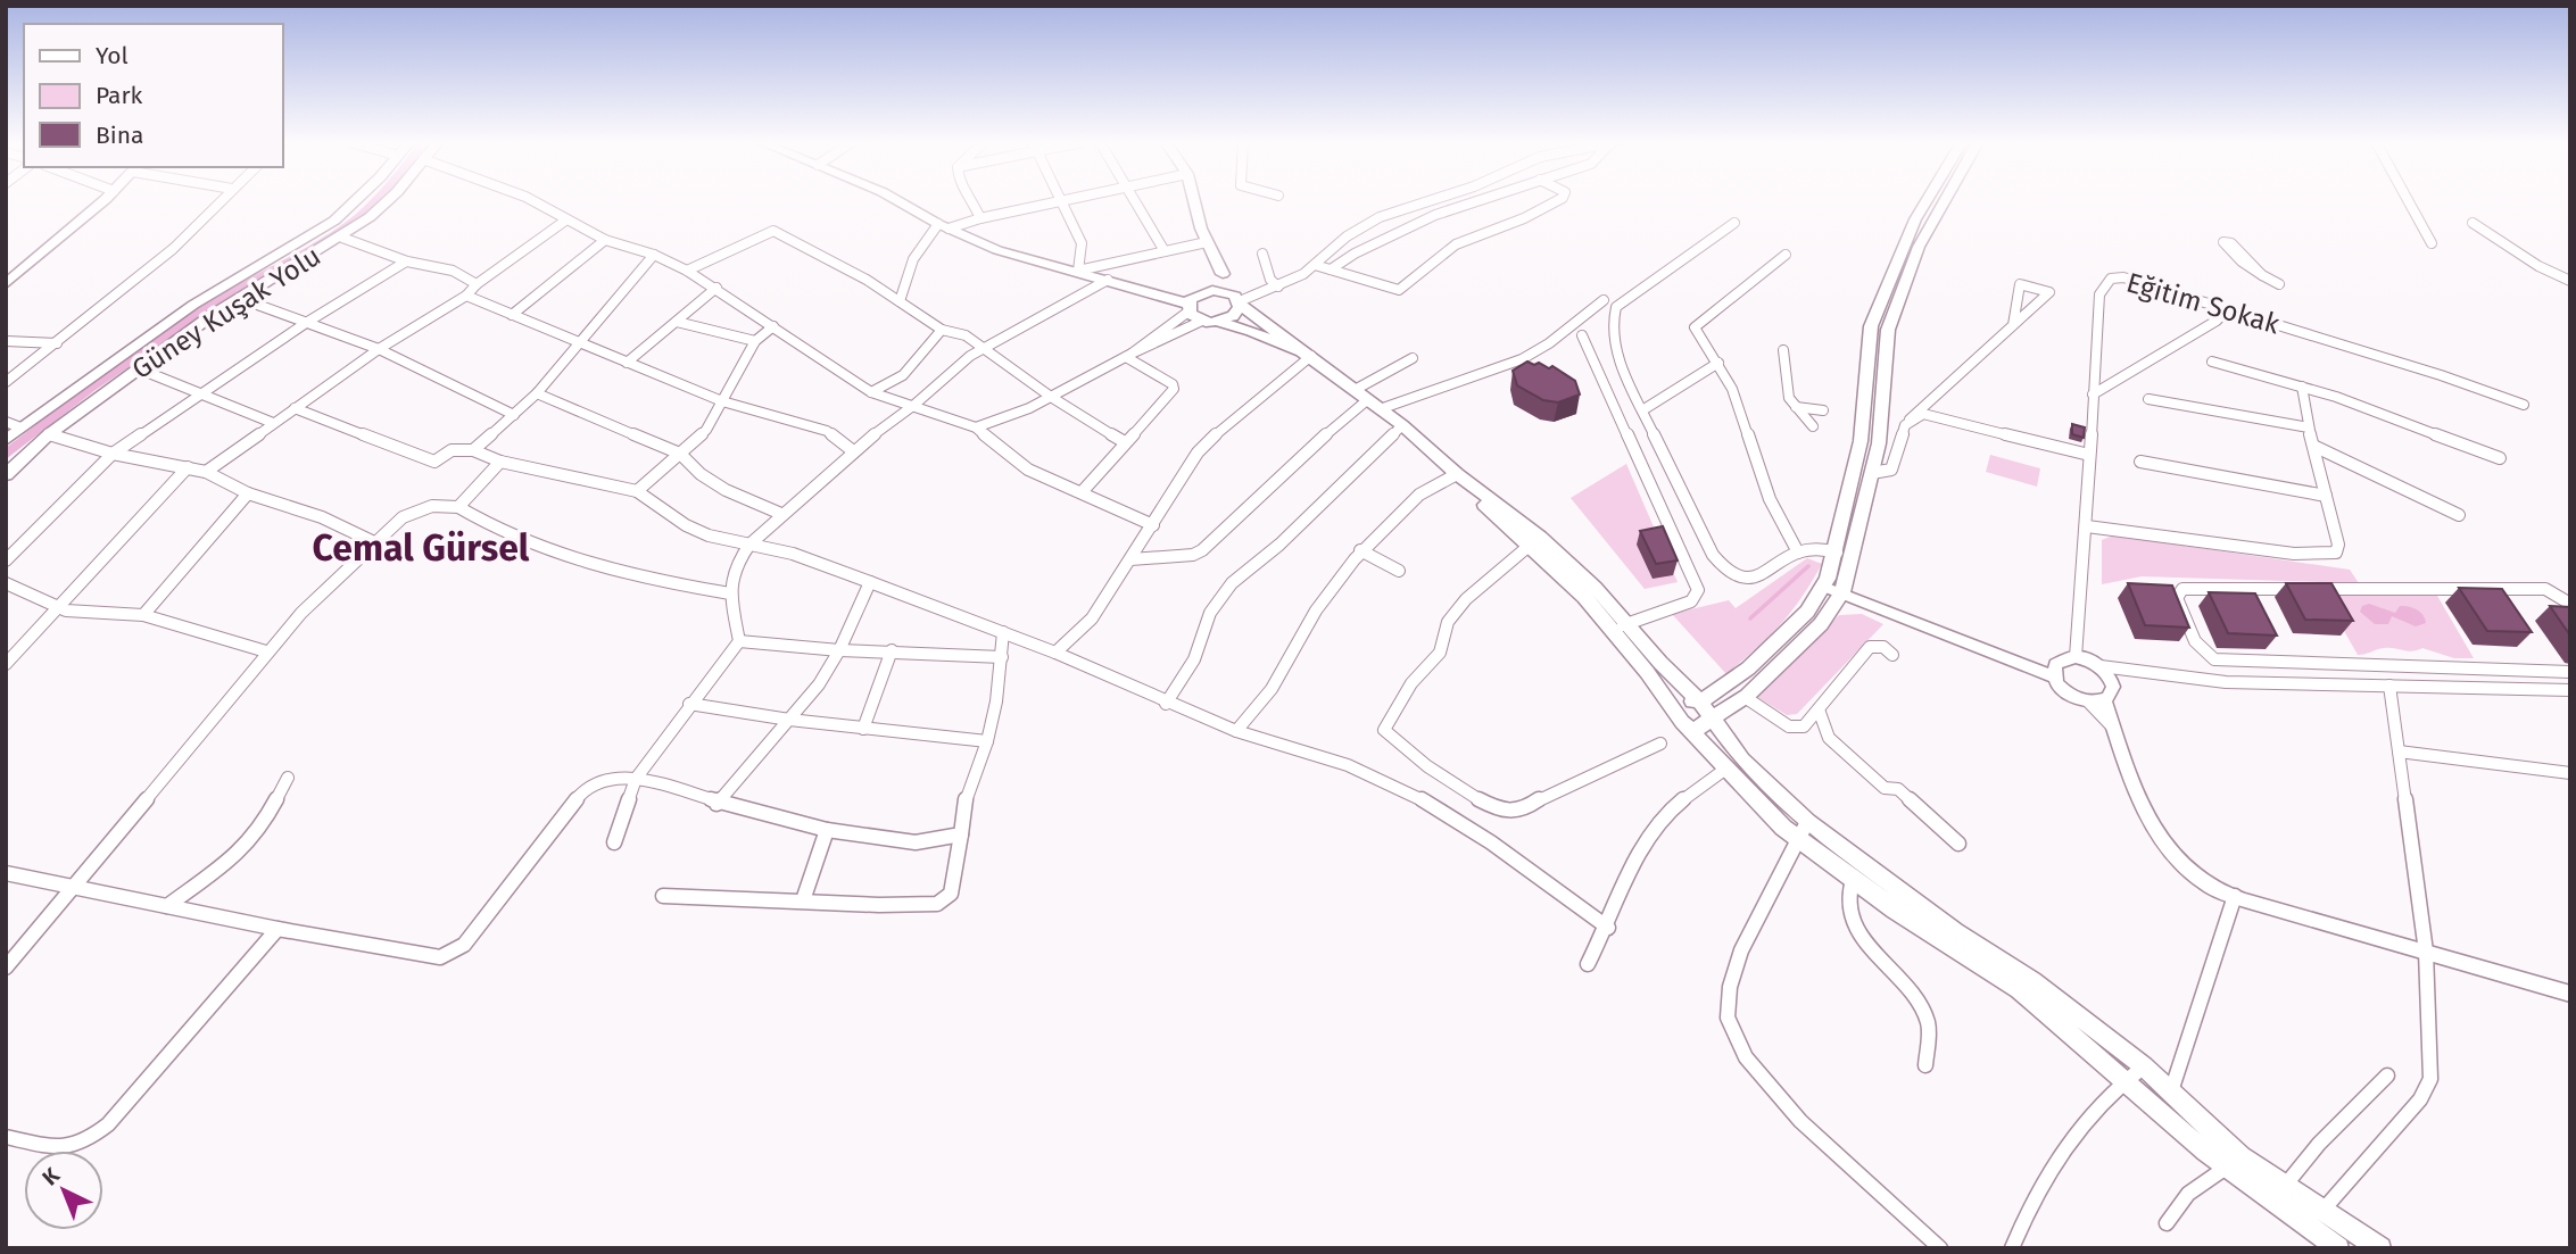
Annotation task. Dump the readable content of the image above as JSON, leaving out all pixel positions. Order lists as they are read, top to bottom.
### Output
{
  "streets": {
    "main road": ["Güney Kuşak Yolu"],
    "street": ["Eğitim Sokak"]
  },
  "districts": ["Cemal Gürsel"],
  "legend": ["Yol", "Park", "Bina"],
  "north": "top left"
}
